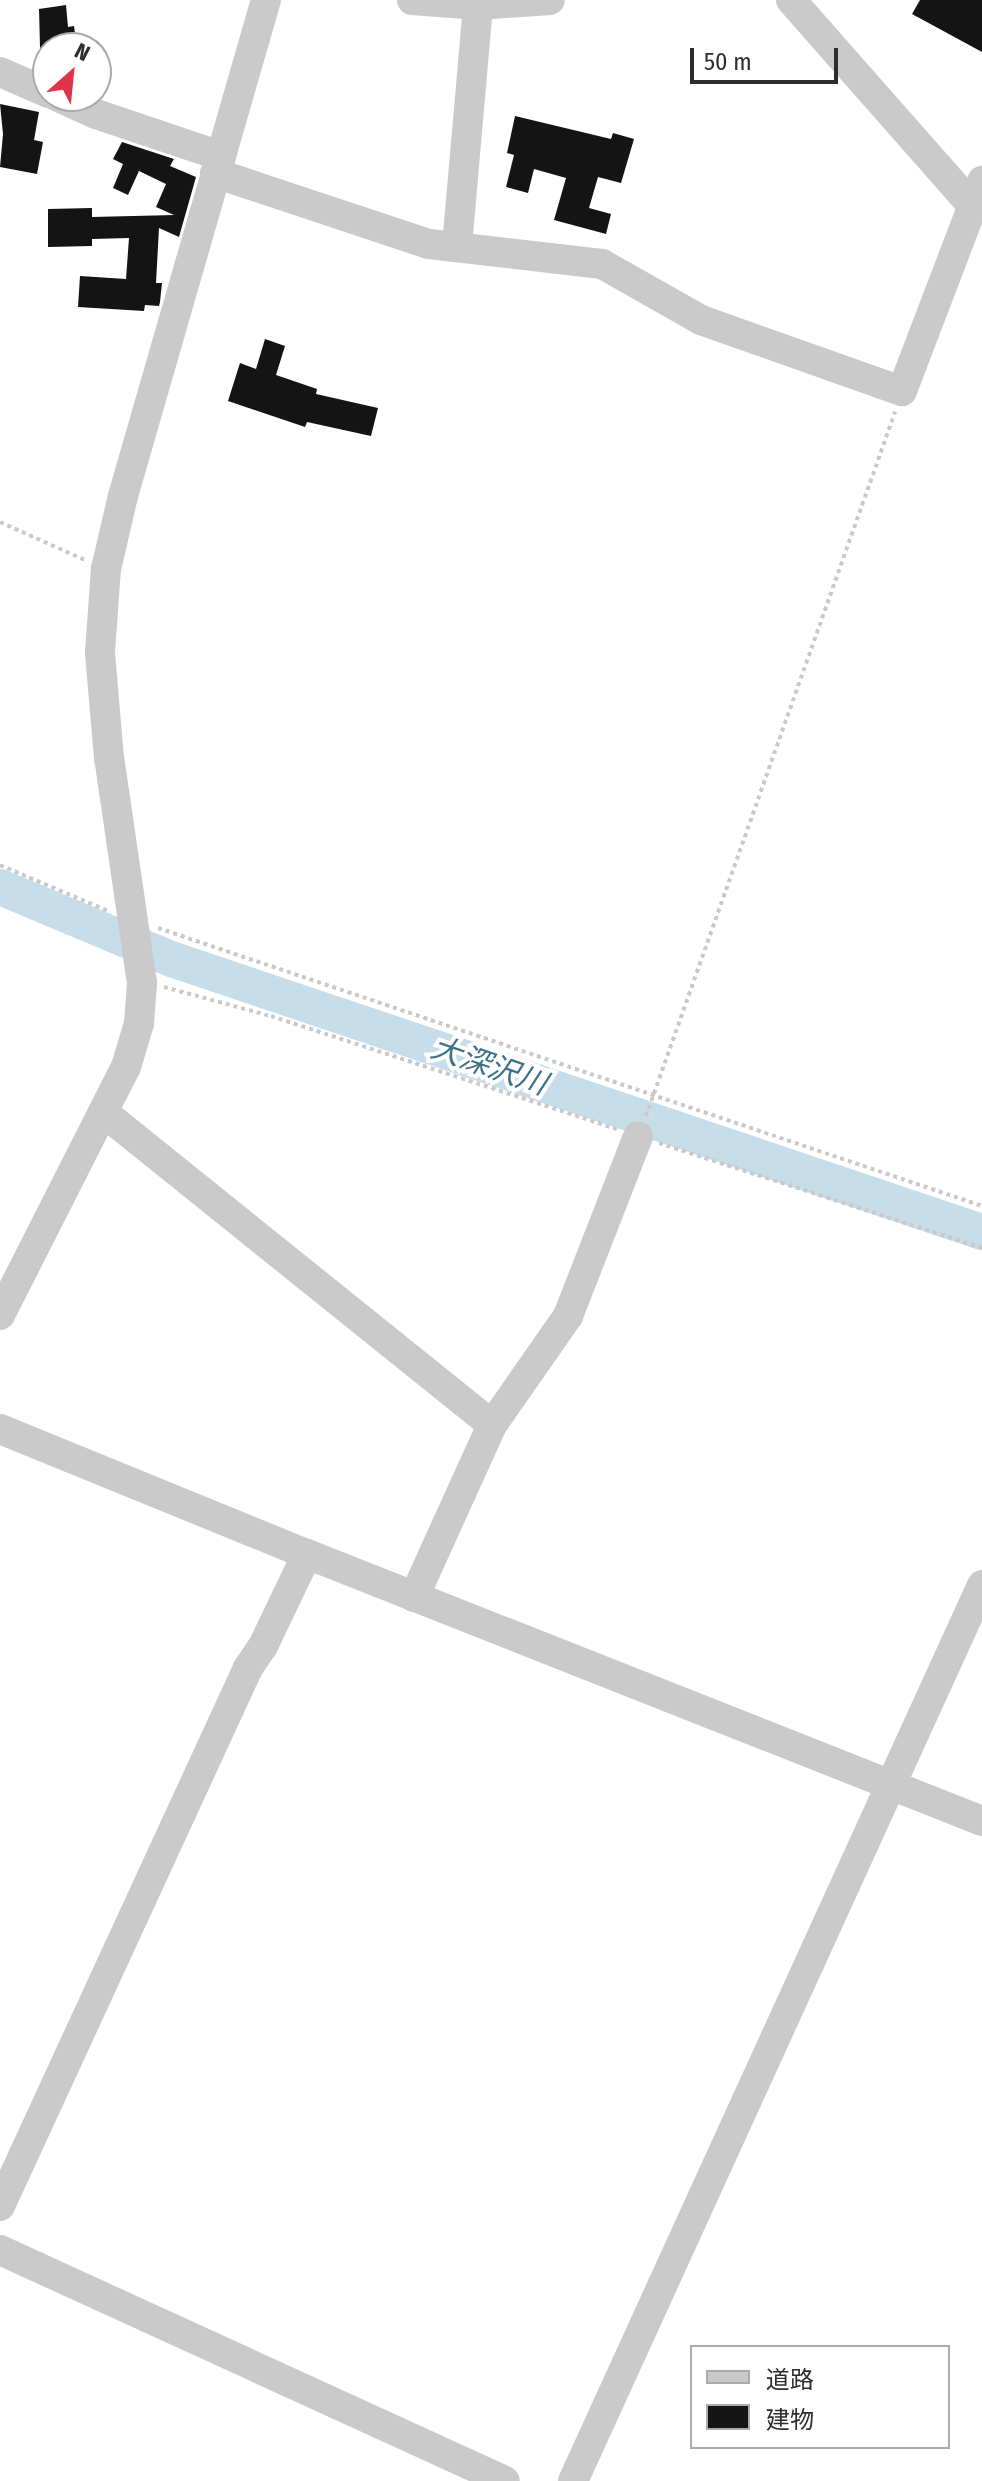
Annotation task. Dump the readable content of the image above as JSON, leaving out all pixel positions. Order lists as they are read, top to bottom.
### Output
{
  "water": ["大深沢川"],
  "legend": ["道路", "建物"],
  "scale_bar": "50 m",
  "north": "top right"
}
